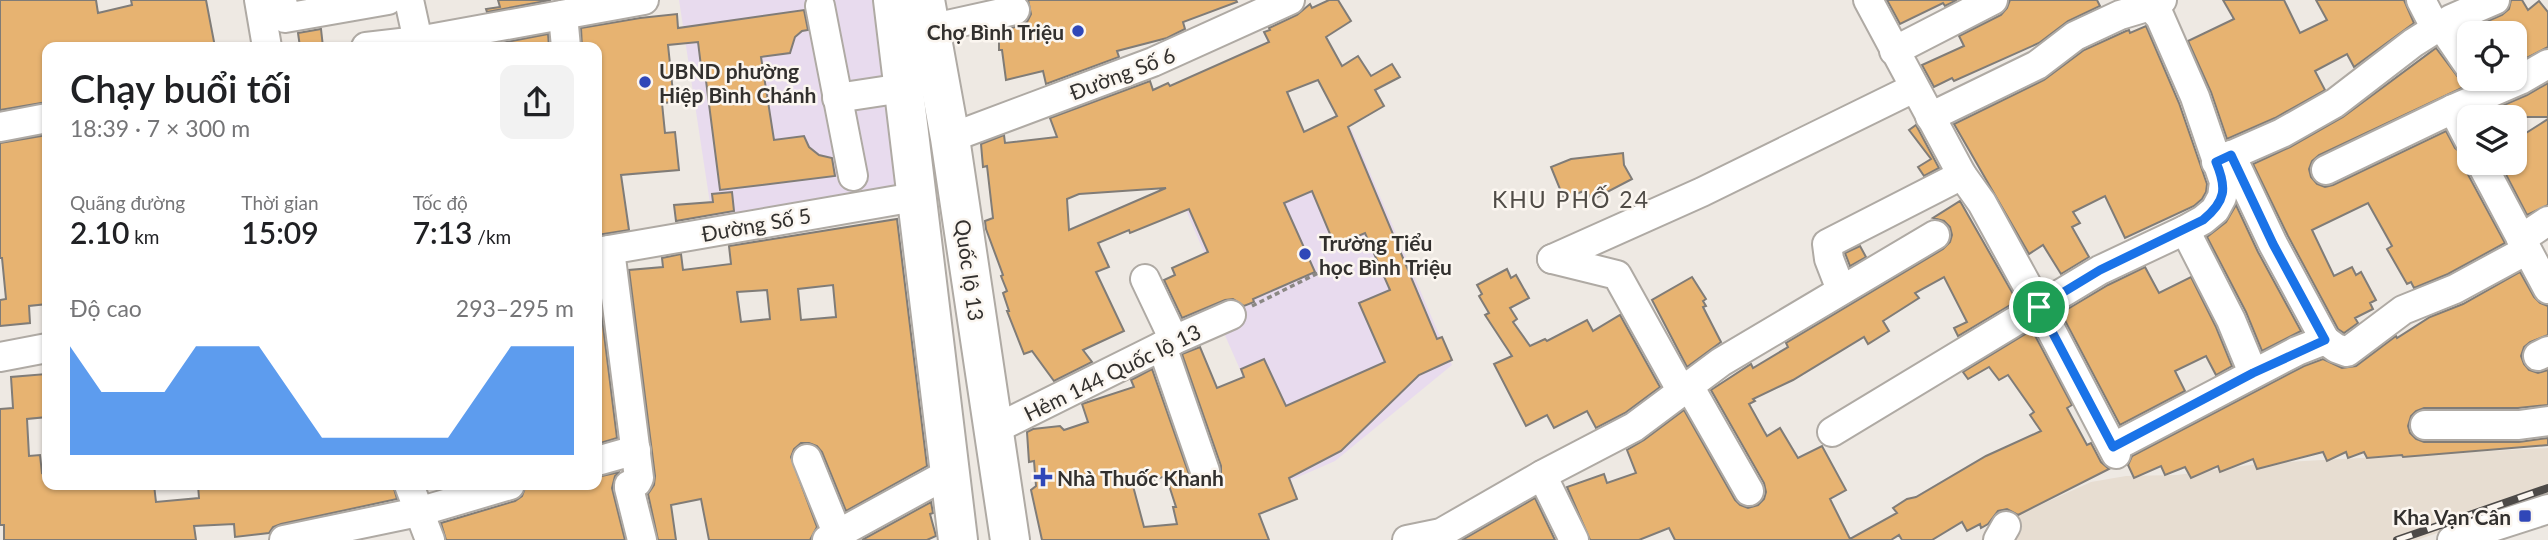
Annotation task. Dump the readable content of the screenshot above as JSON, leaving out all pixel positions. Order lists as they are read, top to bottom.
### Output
{
  "streets": {
    "highway": ["Quốc lộ 13"],
    "street": ["Đường Số 6", "Đường Số 5", "Hẻm 144 Quốc lộ 13"]
  },
  "crossings": [
    ["Đường Số 6", "Quốc lộ 13"],
    ["Đường Số 5", "Quốc lộ 13"],
    ["Quốc lộ 13", "Hẻm 144 Quốc lộ 13"]
  ],
  "districts": ["KHU PHỐ 24"],
  "places": {
    "other": ["Chợ Bình Triệu", "UBND phường Hiệp Bình Chánh", "Trường Tiểu học Bình Triệu"],
    "health": ["Nhà Thuốc Khanh"],
    "transit": ["Kha Vạn Cân"]
  },
  "page": {
    "heading": ["Chạy buổi tối", "18:39 · 7 × 300 m"],
    "stats": [
      ["Quãng đường", "2.10 km"],
      ["Thời gian", "15:09"],
      ["Tốc độ", "7:13 /km"]
    ],
    "chart": ["Độ cao", "293–295 m"]
  }
}
